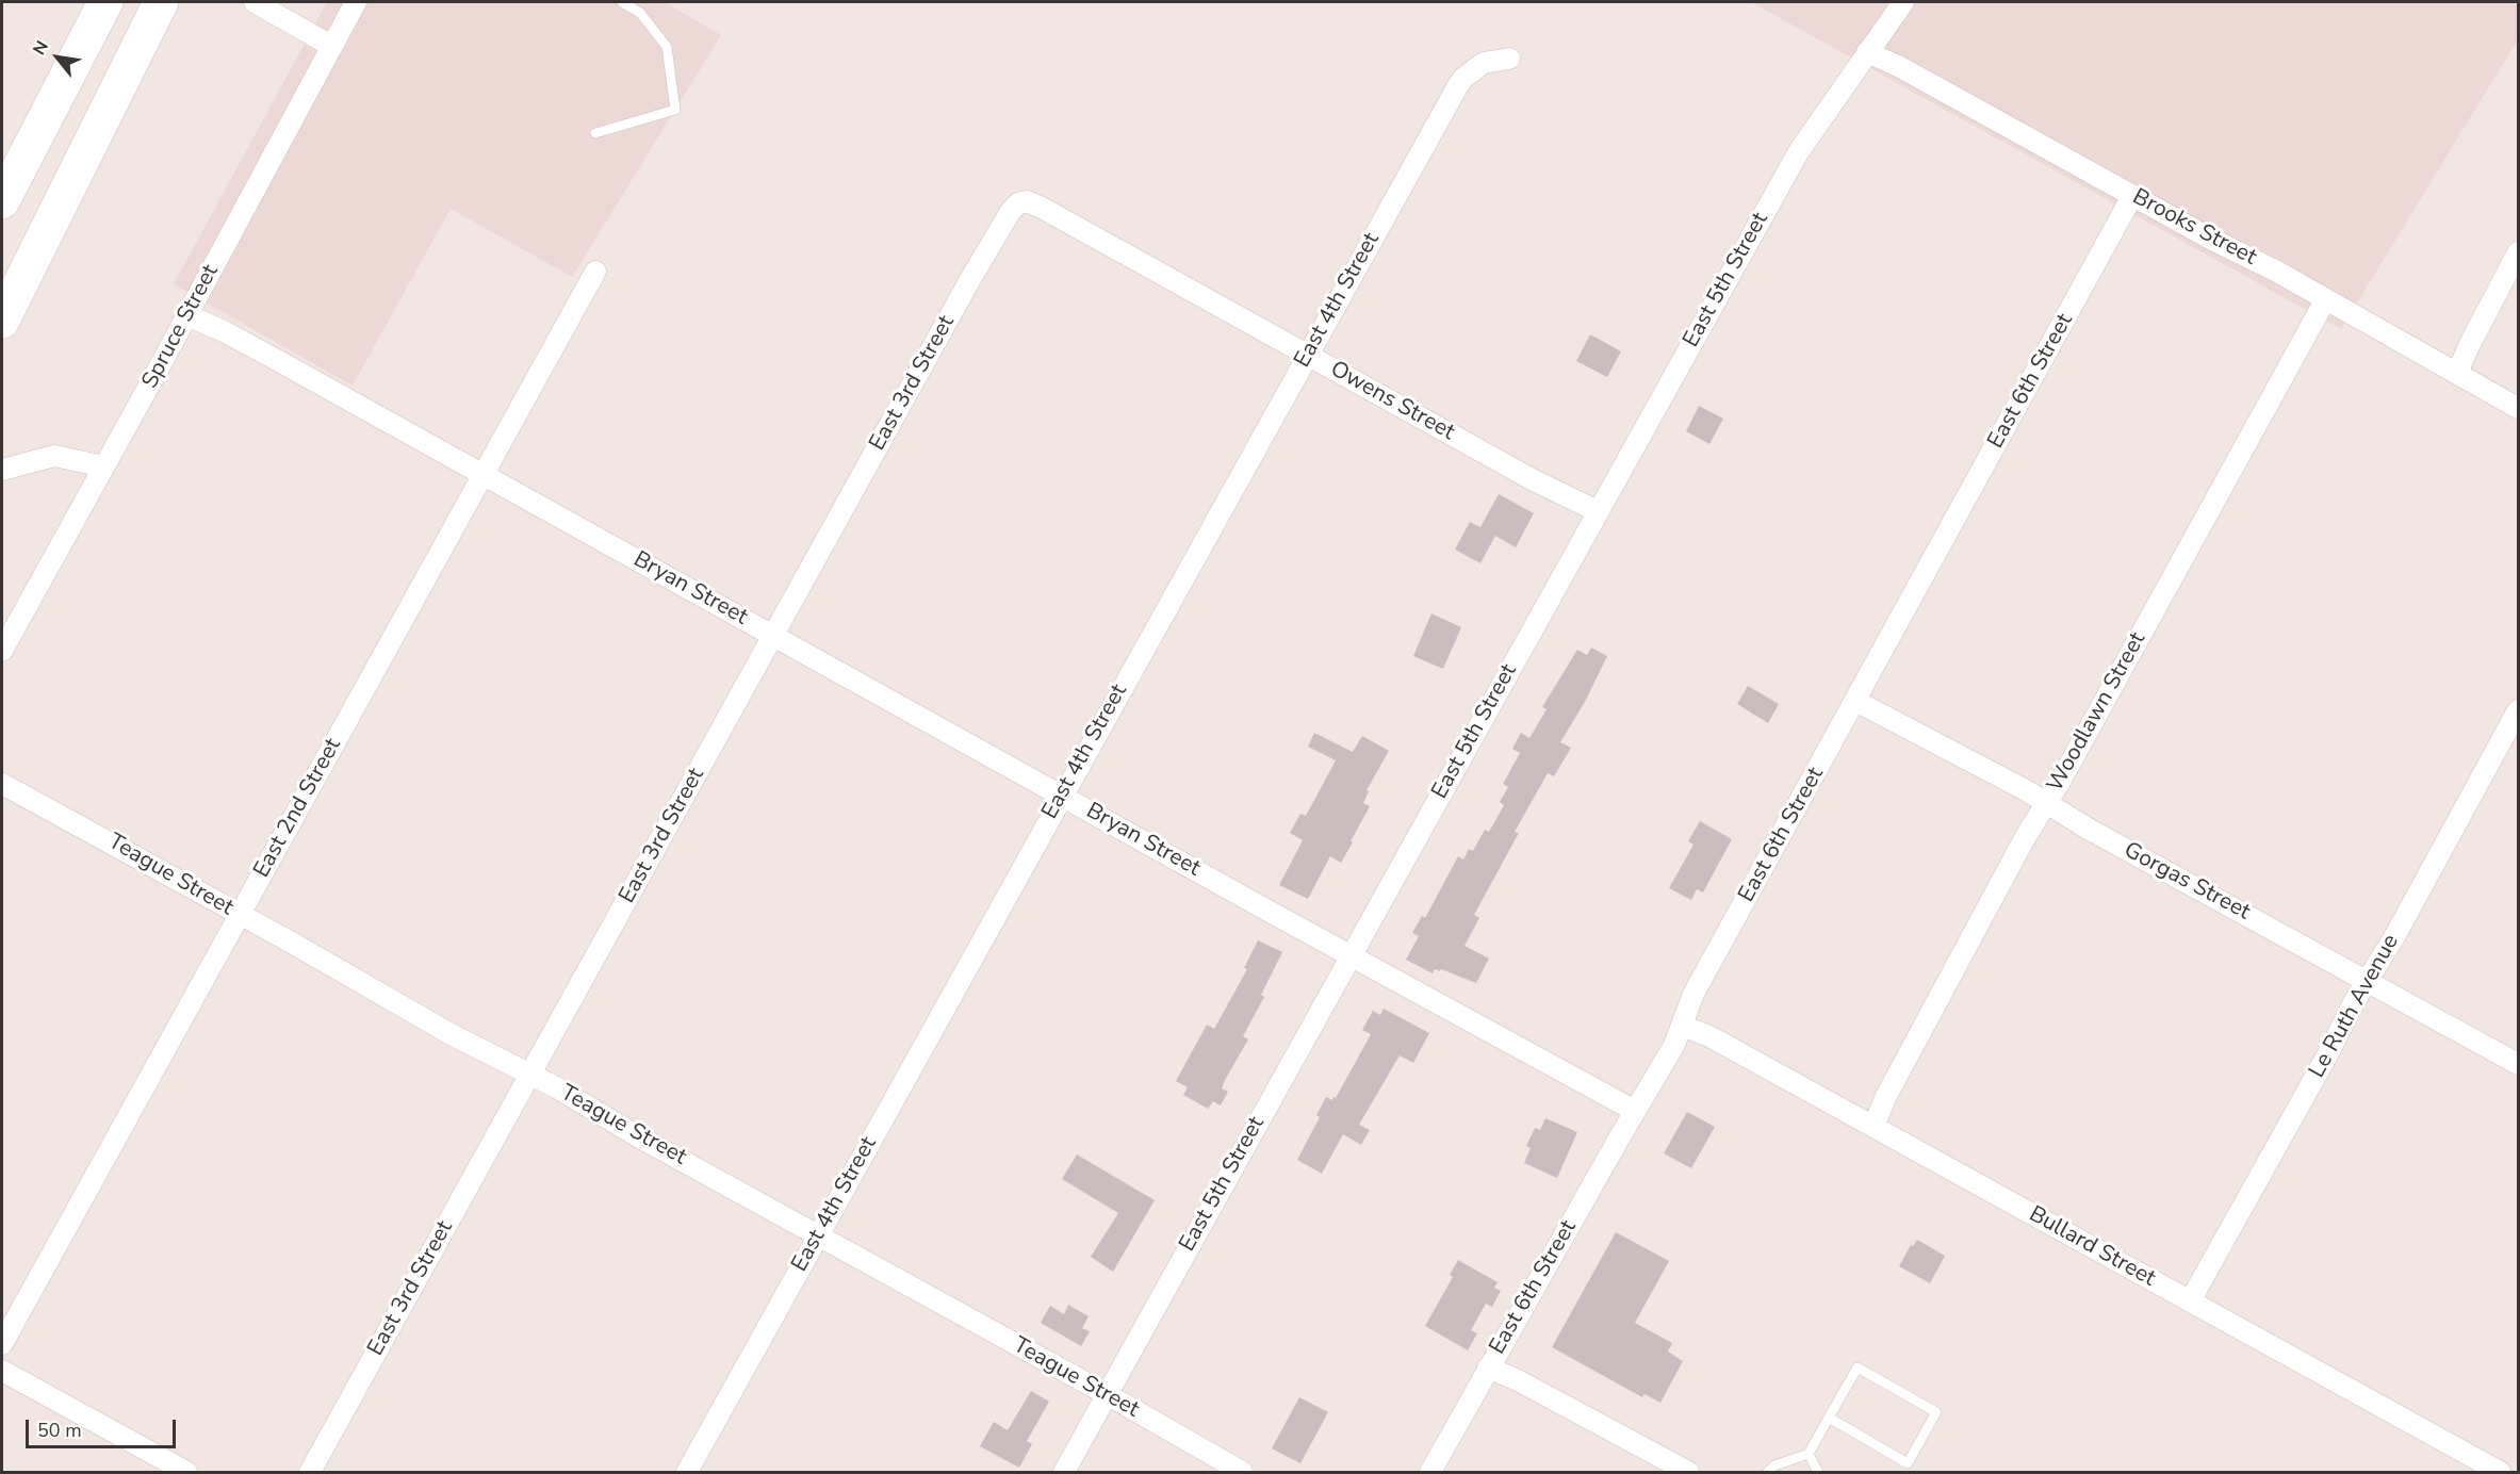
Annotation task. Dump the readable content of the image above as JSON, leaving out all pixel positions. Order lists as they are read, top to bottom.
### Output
{
  "streets": {
    "street": [
      "Brooks Street",
      "East 5th Street",
      "East 4th Street",
      "Spruce Street",
      "East 6th Street",
      "East 3rd Street",
      "Owens Street",
      "Bryan Street",
      "Woodlawn Street",
      "East 2nd Street",
      "Teague Street",
      "Gorgas Street",
      "Le Ruth Avenue",
      "Bullard Street"
    ]
  },
  "crossings": [
    ["Brooks Street", "East 5th Street"],
    ["Brooks Street", "East 6th Street"],
    ["Brooks Street", "Woodlawn Street"],
    ["East 5th Street", "Owens Street"],
    ["East 5th Street", "Bryan Street"],
    ["East 5th Street", "Teague Street"],
    ["East 4th Street", "Owens Street"],
    ["East 4th Street", "Bryan Street"],
    ["East 4th Street", "Teague Street"],
    ["Spruce Street", "Bryan Street"],
    ["East 6th Street", "Bryan Street"],
    ["East 6th Street", "Gorgas Street"],
    ["East 6th Street", "Bullard Street"],
    ["East 3rd Street", "Owens Street"],
    ["East 3rd Street", "Bryan Street"],
    ["East 3rd Street", "Teague Street"],
    ["Bryan Street", "East 2nd Street"],
    ["Woodlawn Street", "Gorgas Street"],
    ["Woodlawn Street", "Bullard Street"],
    ["East 2nd Street", "Teague Street"],
    ["Gorgas Street", "Le Ruth Avenue"],
    ["Le Ruth Avenue", "Bullard Street"]
  ],
  "scale_bar": "50 m",
  "north": "top left"
}
